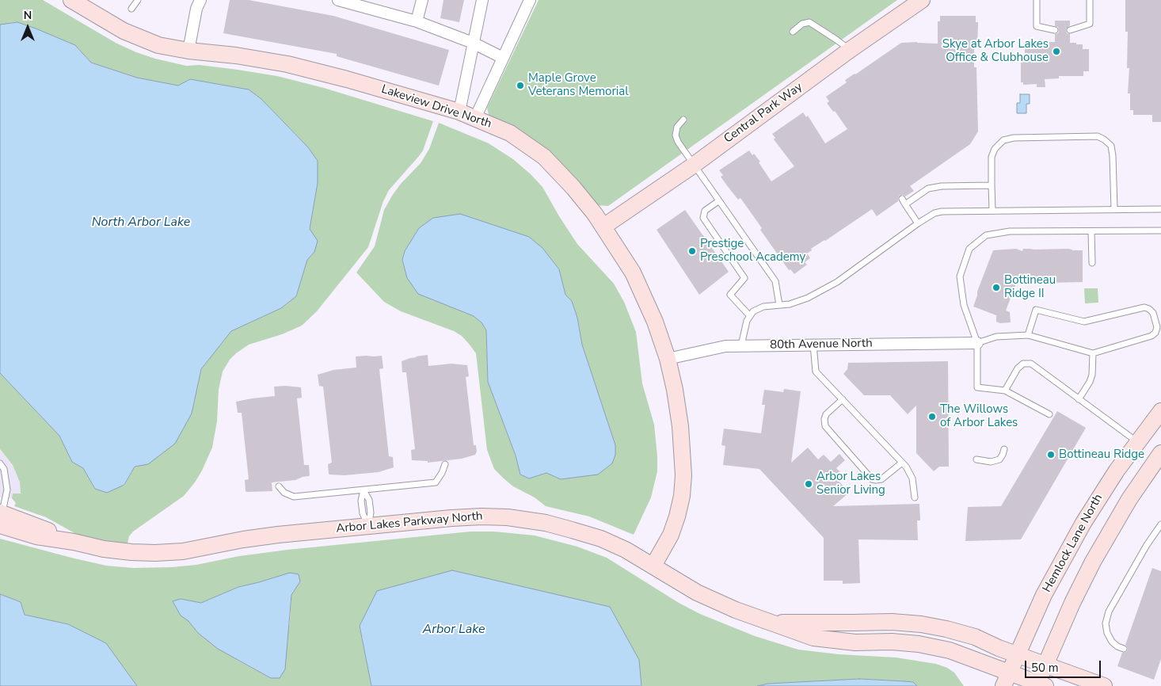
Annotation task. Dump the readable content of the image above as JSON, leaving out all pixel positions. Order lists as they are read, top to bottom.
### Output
{
  "streets": {
    "street": [
      "Lakeview Drive North",
      "Central Park Way",
      "80th Avenue North",
      "Arbor Lakes Parkway North",
      "Hemlock Lane North"
    ]
  },
  "crossings": [
    ["Lakeview Drive North", "Central Park Way"],
    ["Lakeview Drive North", "80th Avenue North"],
    ["Lakeview Drive North", "Arbor Lakes Parkway North"],
    ["Arbor Lakes Parkway North", "Hemlock Lane North"]
  ],
  "water": ["North Arbor Lake", "Arbor Lake"],
  "places": [
    "Skye at Arbor Lakes Office & Clubhouse",
    "Maple Grove Veterans Memorial",
    "Prestige Preschool Academy",
    "Bottineau Ridge II",
    "The Willows of Arbor Lakes",
    "Bottineau Ridge",
    "Arbor Lakes Senior Living"
  ],
  "scale_bar": "50 m",
  "north": "top"
}
